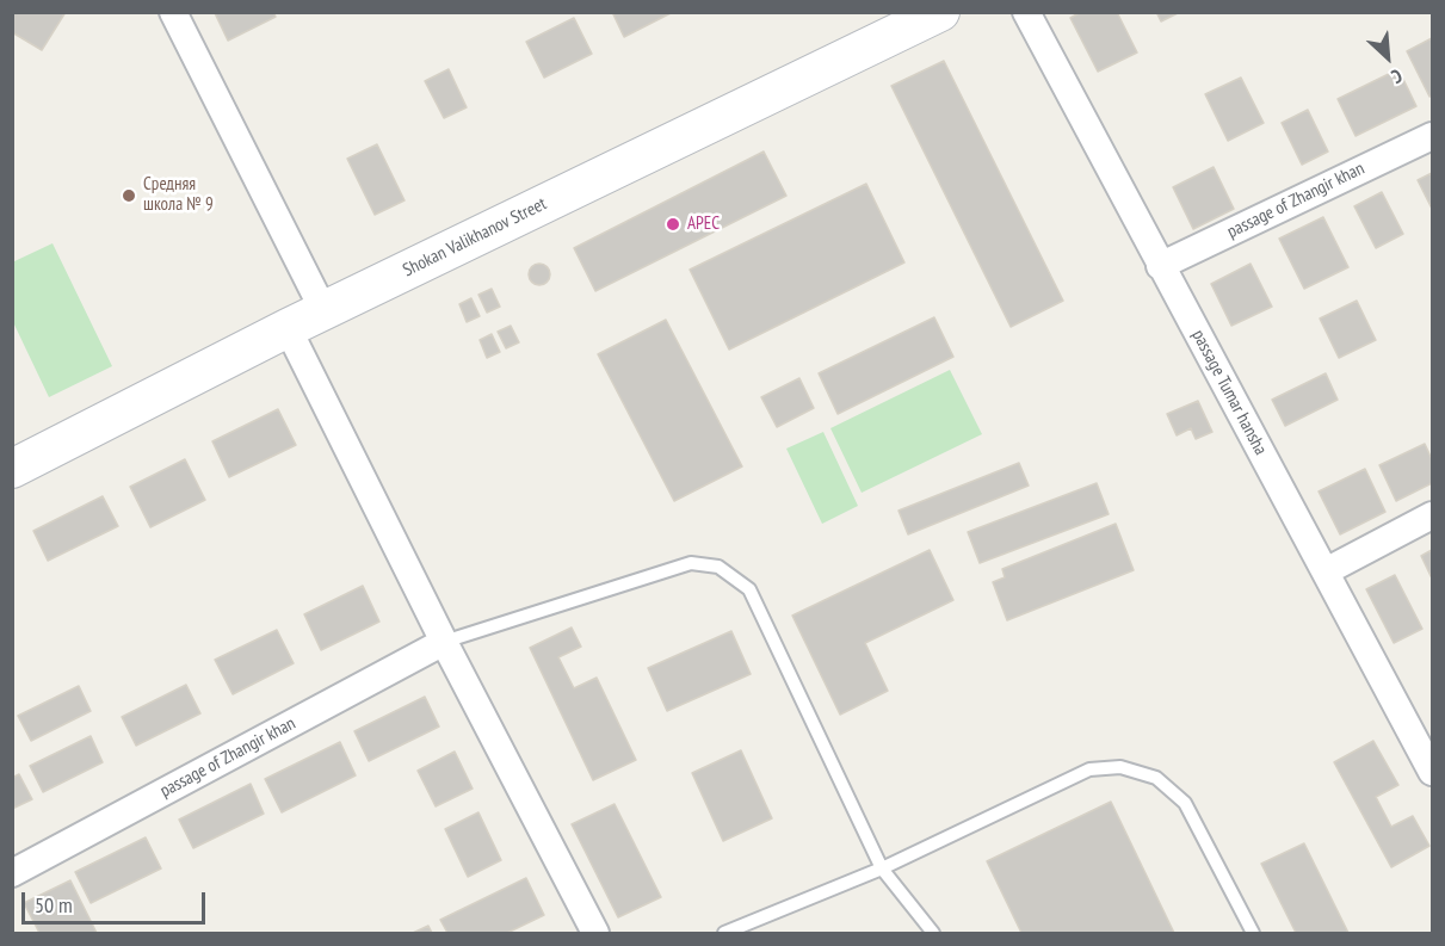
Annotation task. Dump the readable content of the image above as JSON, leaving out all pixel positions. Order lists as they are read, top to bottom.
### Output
{
  "streets": {
    "main road": ["Shokan Valikhanov Street"],
    "street": ["passage of Zhangir khan", "passage Tumar hansha"]
  },
  "crossings": [
    ["passage of Zhangir khan", "passage Tumar hansha"]
  ],
  "places": ["Средняя школа № 9", "APEC"],
  "scale_bar": "50 m",
  "north": "bottom right"
}
